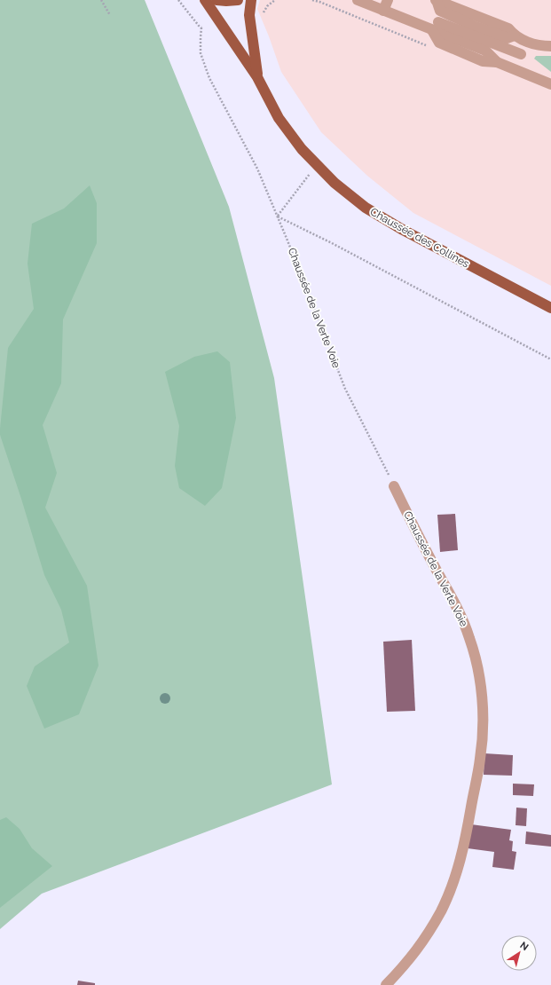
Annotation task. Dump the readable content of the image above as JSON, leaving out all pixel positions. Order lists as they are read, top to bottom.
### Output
{
  "streets": {
    "main road": ["Chaussée des Collines"],
    "street": ["Chaussée de la Verte Voie"]
  },
  "north": "top right"
}
